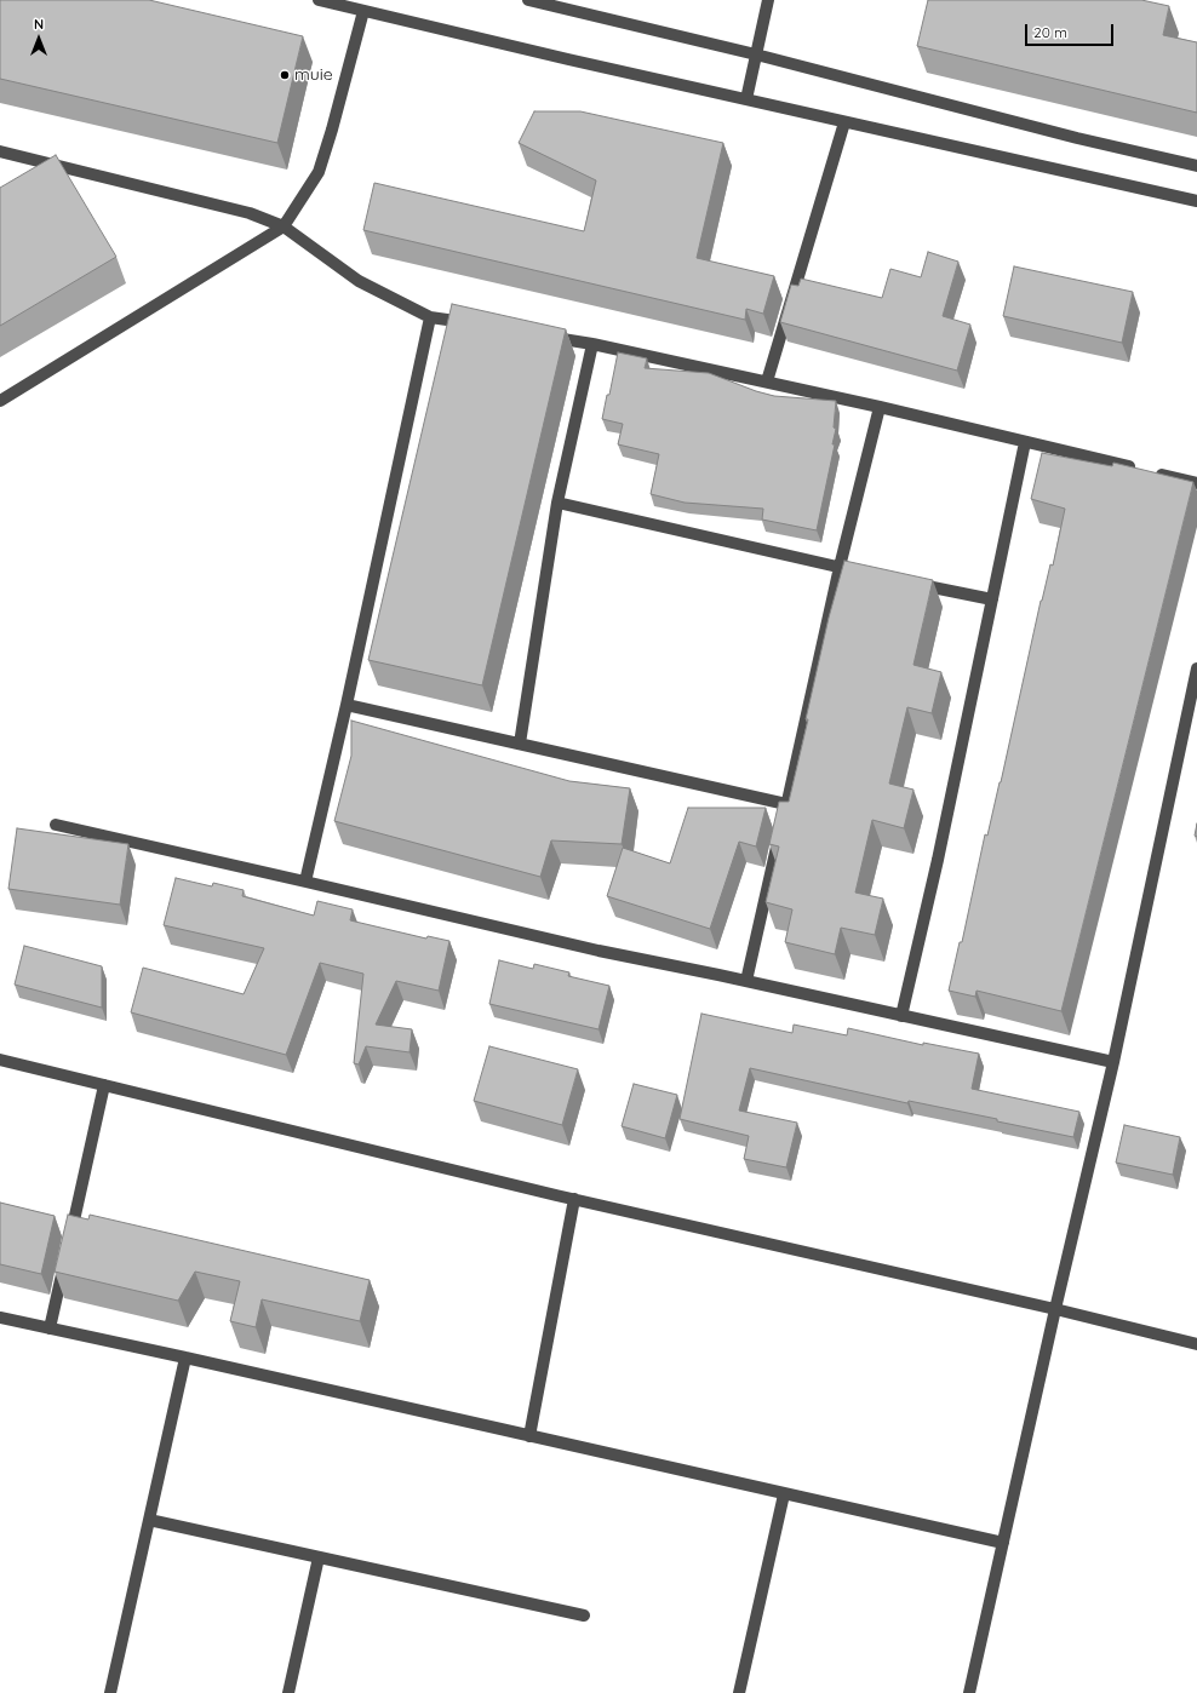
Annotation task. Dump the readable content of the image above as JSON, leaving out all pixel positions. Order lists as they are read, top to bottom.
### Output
{
  "places": ["muie"],
  "scale_bar": "20 m",
  "north": "top"
}
